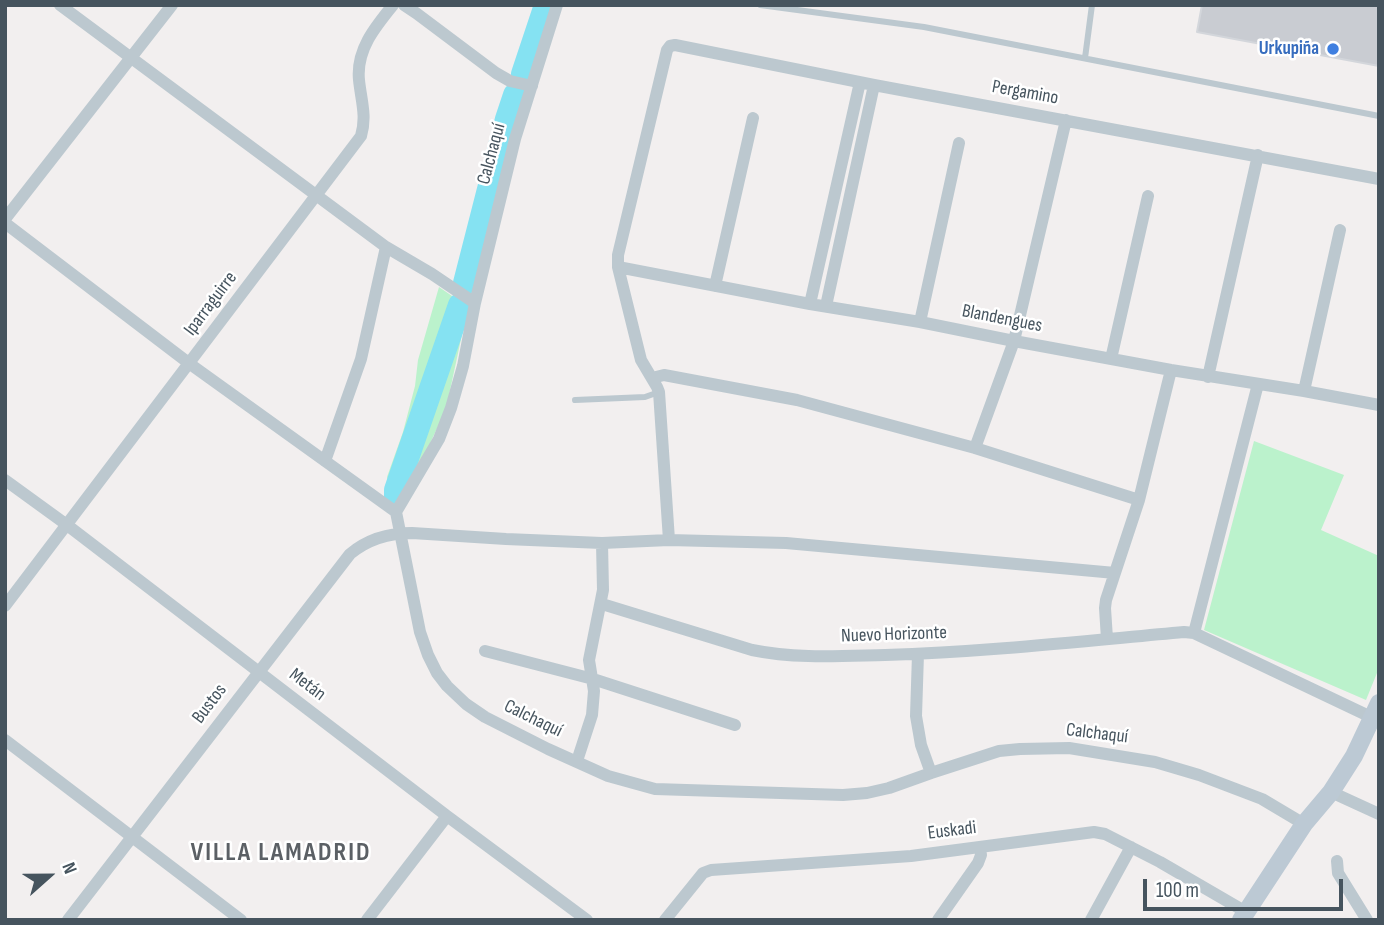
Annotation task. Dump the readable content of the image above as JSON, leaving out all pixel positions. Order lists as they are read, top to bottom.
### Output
{
  "streets": {
    "street": [
      "Pergamino",
      "Calchaquí",
      "Iparraguirre",
      "Blandengues",
      "Nuevo Horizonte",
      "Metán",
      "Bustos",
      "Euskadi"
    ]
  },
  "crossings": [
    ["Pergamino", "Blandengues"],
    ["Calchaquí", "Bustos"],
    ["Iparraguirre", "Metán"],
    ["Metán", "Bustos"]
  ],
  "districts": ["VILLA LAMADRID"],
  "places": ["Urkupiña"],
  "scale_bar": "100 m",
  "north": "right"
}
